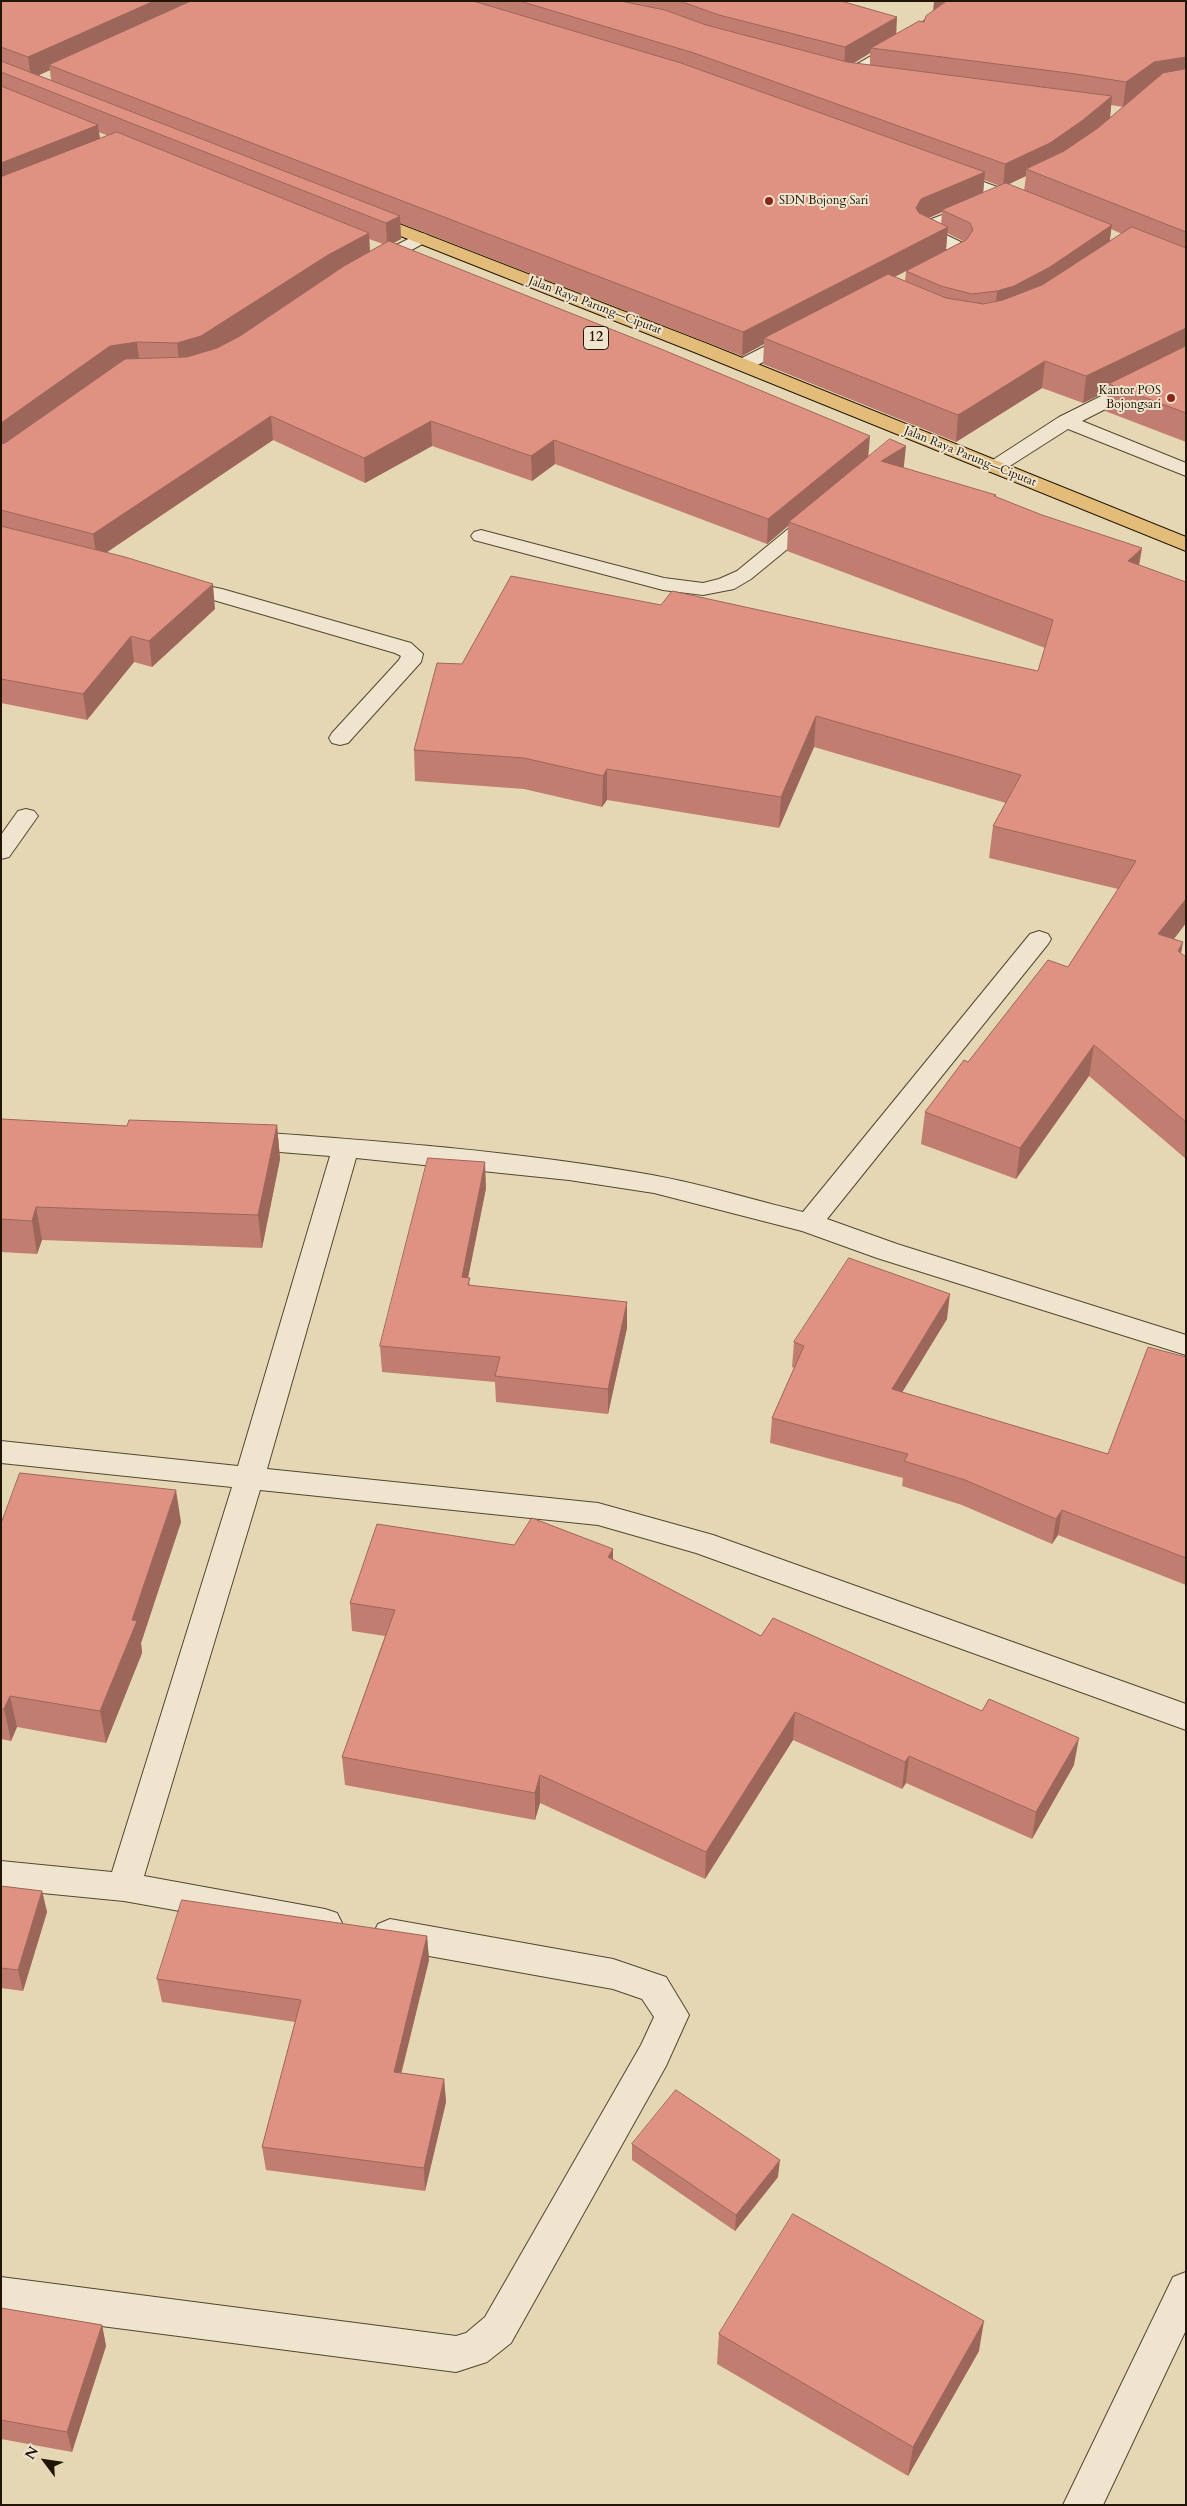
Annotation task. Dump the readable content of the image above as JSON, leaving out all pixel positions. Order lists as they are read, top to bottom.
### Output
{
  "streets": {
    "highway": ["Jalan Raya Parung—Ciputat", "12"]
  },
  "places": ["SDN Bojong Sari", "Kantor POS Bojongsari"],
  "north": "top left"
}
